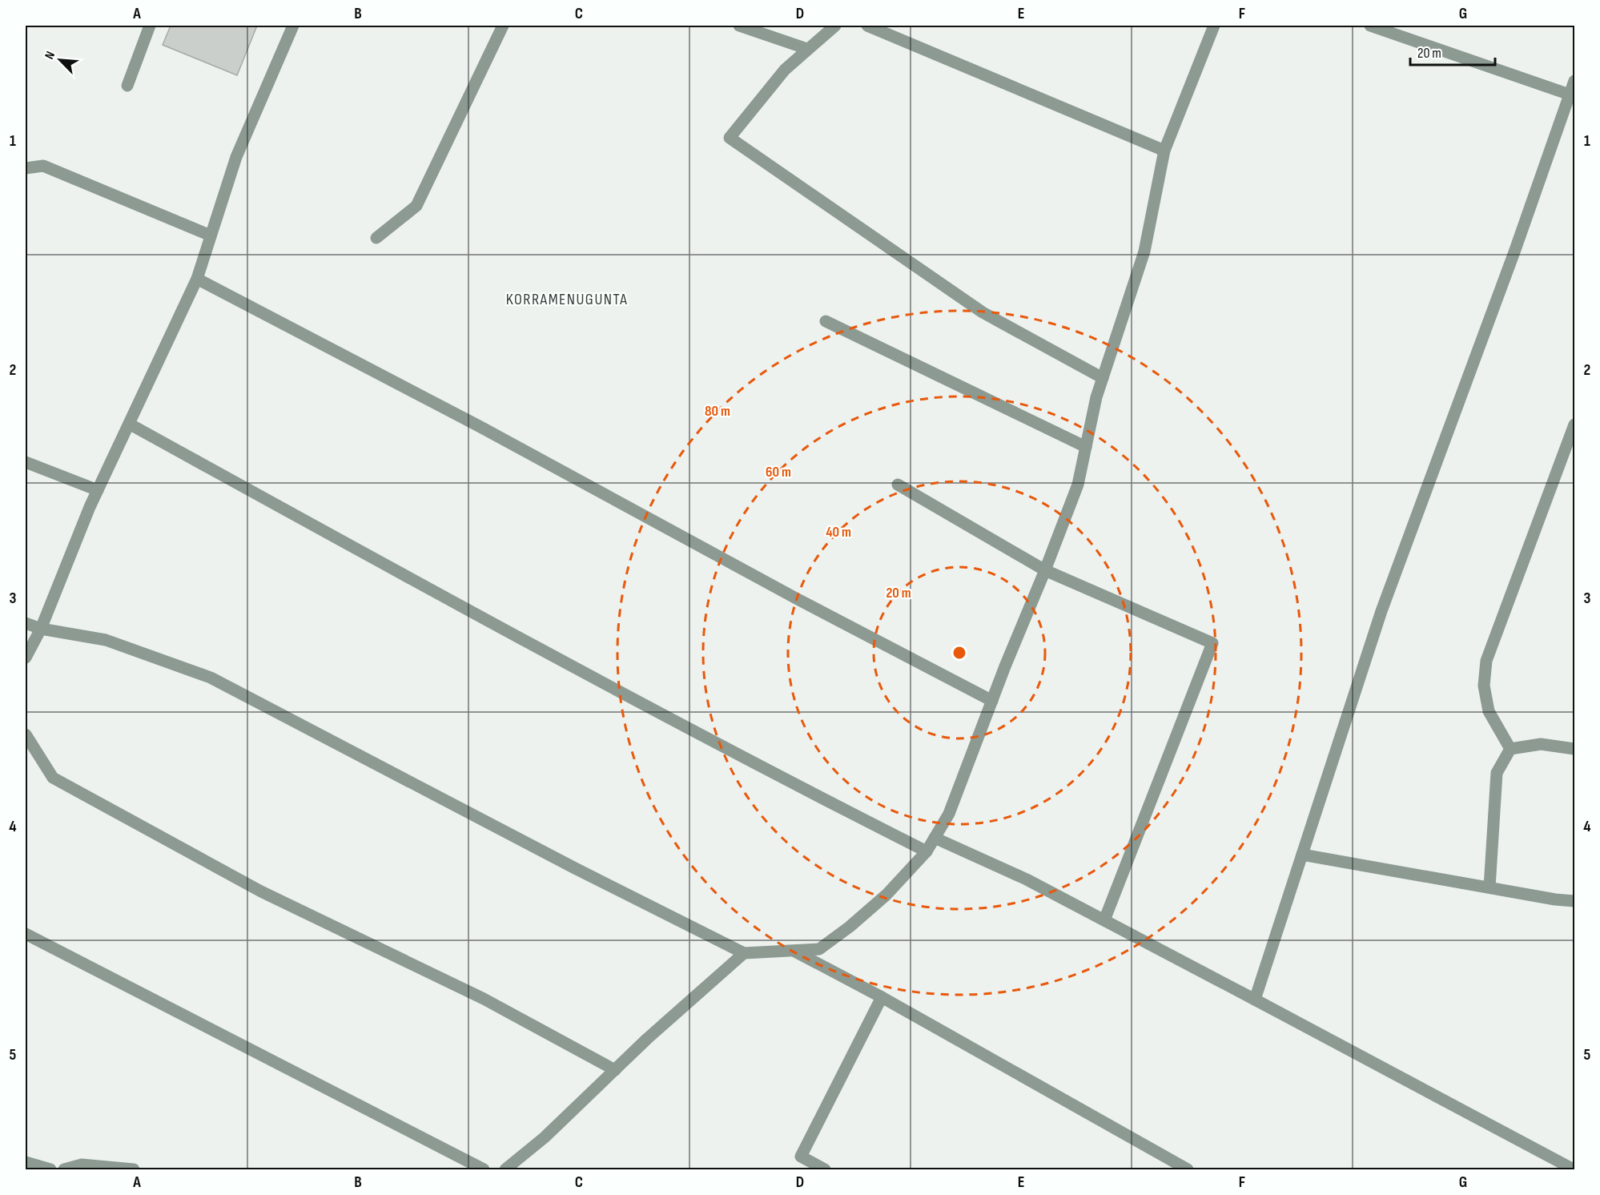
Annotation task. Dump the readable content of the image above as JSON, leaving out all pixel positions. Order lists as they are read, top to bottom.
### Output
{
  "districts": ["KORRAMENUGUNTA"],
  "scale_bar": "20 m",
  "north": "top left",
  "grid": {
    "columns": [
      "A",
      "B",
      "C",
      "D",
      "E",
      "F",
      "G"
    ],
    "rows": [
      "1",
      "2",
      "3",
      "4",
      "5"
    ]
  },
  "rings": [
    "80 m",
    "60 m",
    "40 m",
    "20 m"
  ]
}
